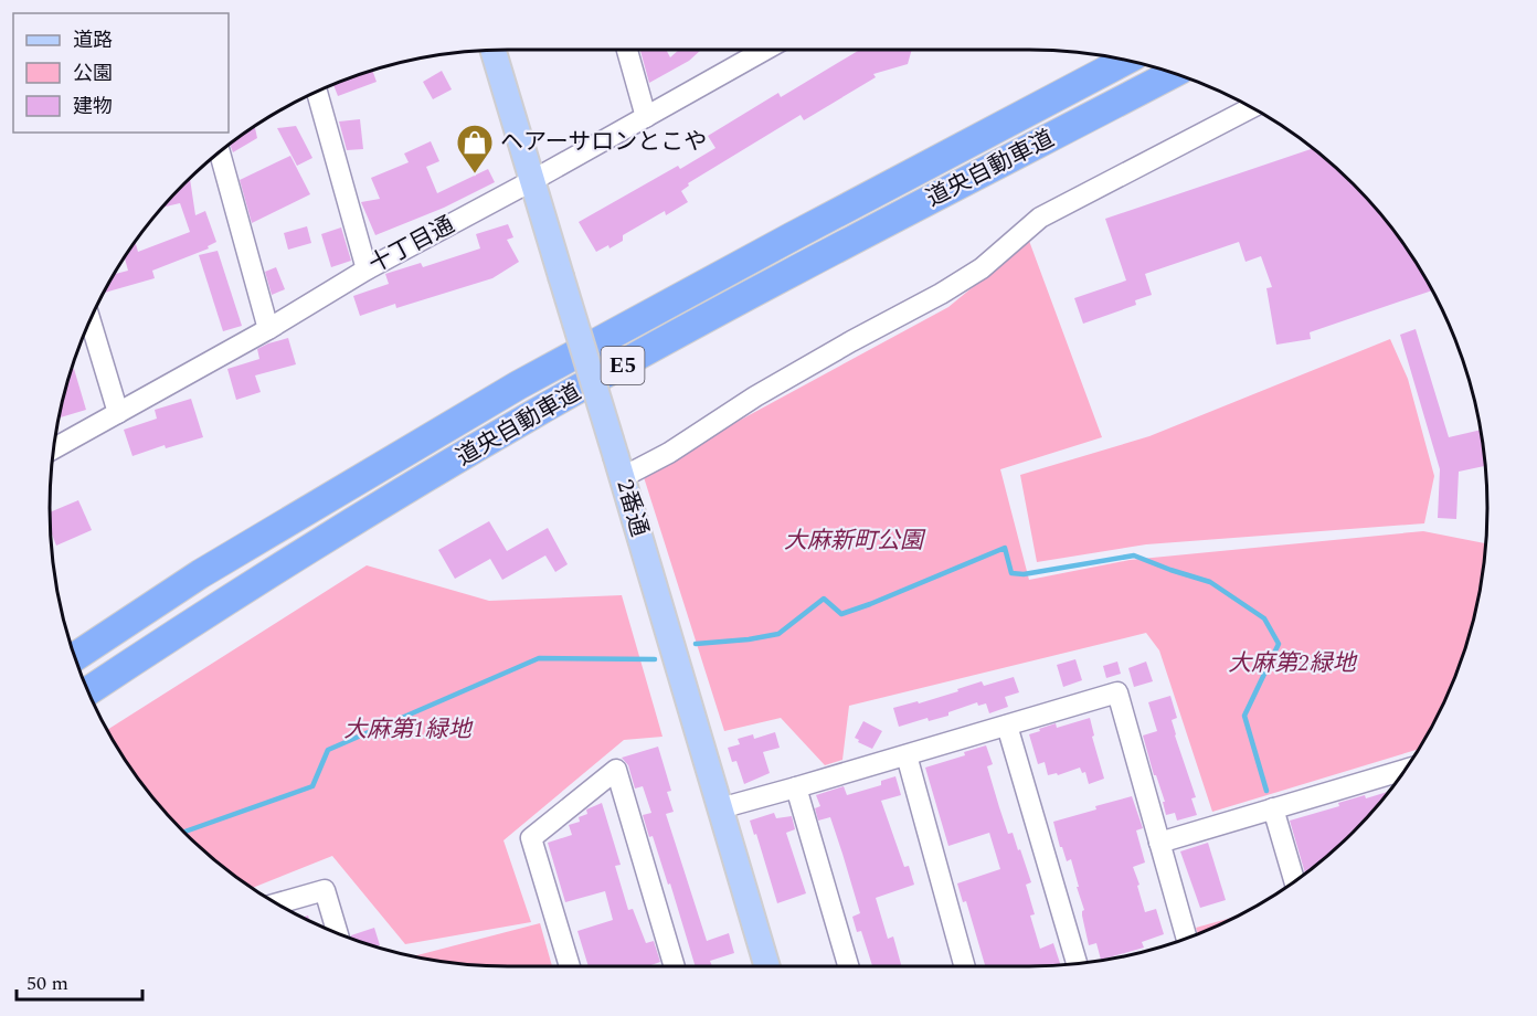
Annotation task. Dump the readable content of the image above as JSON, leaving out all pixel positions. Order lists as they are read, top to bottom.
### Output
{
  "streets": {
    "highway": ["道央自動車道", "E5"],
    "main road": ["2番通"],
    "street": ["十丁目通"]
  },
  "crossings": [
    ["十丁目通", "2番通"]
  ],
  "parks": ["大麻新町公園", "大麻第2緑地", "大麻第1緑地"],
  "places": {
    "shop": ["ヘアーサロンとこや"]
  },
  "legend": ["道路", "公園", "建物"],
  "scale_bar": "50 m"
}
